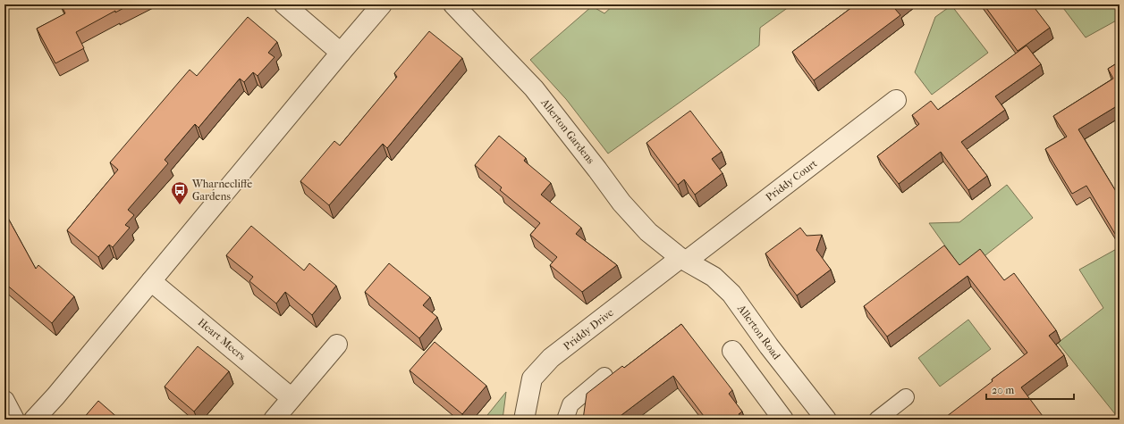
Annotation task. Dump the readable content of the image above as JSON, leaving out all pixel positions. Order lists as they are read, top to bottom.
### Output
{
  "streets": {
    "street": [
      "Allerton Gardens",
      "Priddy Court",
      "Priddy Drive",
      "Allerton Road",
      "Heart Meers"
    ]
  },
  "crossings": [
    ["Allerton Gardens", "Priddy Court"],
    ["Allerton Gardens", "Priddy Drive"],
    ["Allerton Gardens", "Allerton Road"],
    ["Priddy Court", "Priddy Drive"],
    ["Priddy Court", "Allerton Road"],
    ["Priddy Drive", "Allerton Road"]
  ],
  "places": {
    "bus stop": ["Wharnecliffe Gardens"]
  },
  "scale_bar": "20 m"
}
